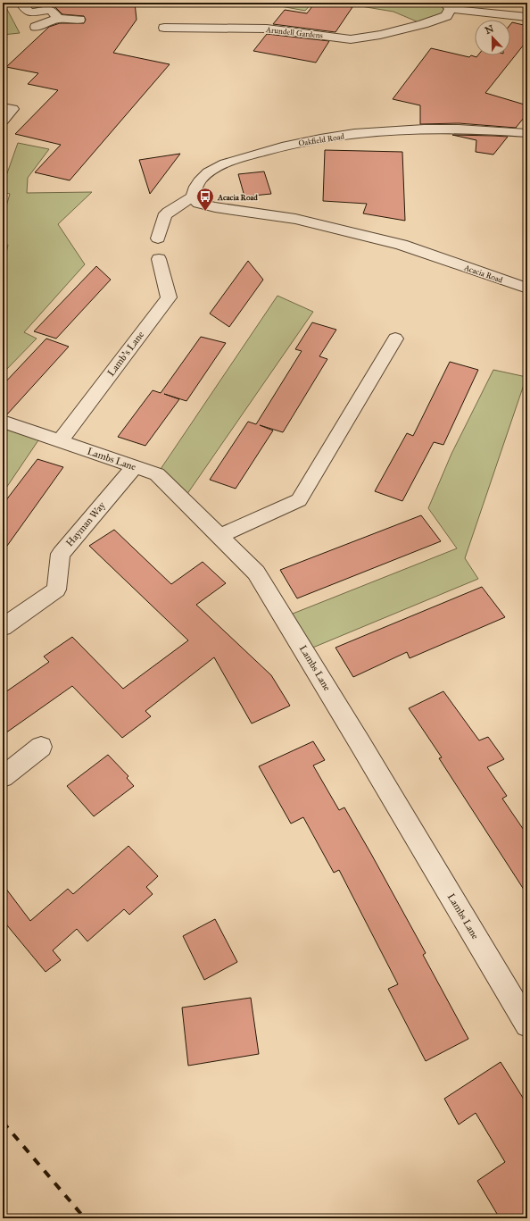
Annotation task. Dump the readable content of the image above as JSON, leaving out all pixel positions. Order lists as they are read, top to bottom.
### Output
{
  "streets": {
    "street": [
      "Arundell Gardens",
      "Oakfield Road",
      "Acacia Road",
      "Lamb's Lane",
      "Lambs Lane",
      "Hayman Way"
    ]
  },
  "crossings": [
    ["Oakfield Road", "Acacia Road"],
    ["Lamb's Lane", "Lambs Lane"],
    ["Lambs Lane", "Hayman Way"]
  ],
  "places": {
    "bus stop": ["Acacia Road"]
  },
  "north": "top"
}
